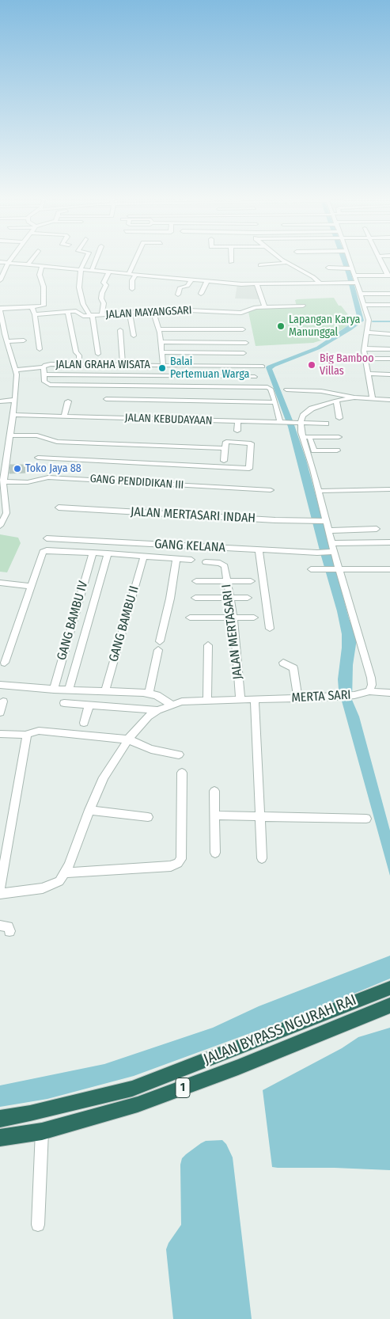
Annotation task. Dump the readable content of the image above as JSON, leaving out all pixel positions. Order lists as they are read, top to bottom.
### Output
{
  "streets": {
    "highway": ["JALAN BYPASS NGURAH RAI", "1"],
    "street": [
      "JALAN MAYANGSARI",
      "JALAN GRAHA WISATA",
      "JALAN KEBUDAYAAN",
      "GANG PENDIDIKAN III",
      "JALAN MERTASARI INDAH",
      "GANG KELANA",
      "GANG BAMBU IV",
      "GANG BAMBU II",
      "JALAN MERTASARI I",
      "MERTA SARI"
    ]
  },
  "crossings": [
    ["JALAN KEBUDAYAAN", "MERTA SARI"],
    ["JALAN MERTASARI INDAH", "MERTA SARI"],
    ["GANG KELANA", "GANG BAMBU IV"],
    ["GANG KELANA", "GANG BAMBU II"],
    ["GANG KELANA", "MERTA SARI"],
    ["JALAN MERTASARI I", "MERTA SARI"]
  ],
  "places": [
    "Lapangan Karya Manunggal",
    "Big Bamboo Villas",
    "Balai Pertemuan Warga",
    "Toko Jaya 88"
  ]
}
